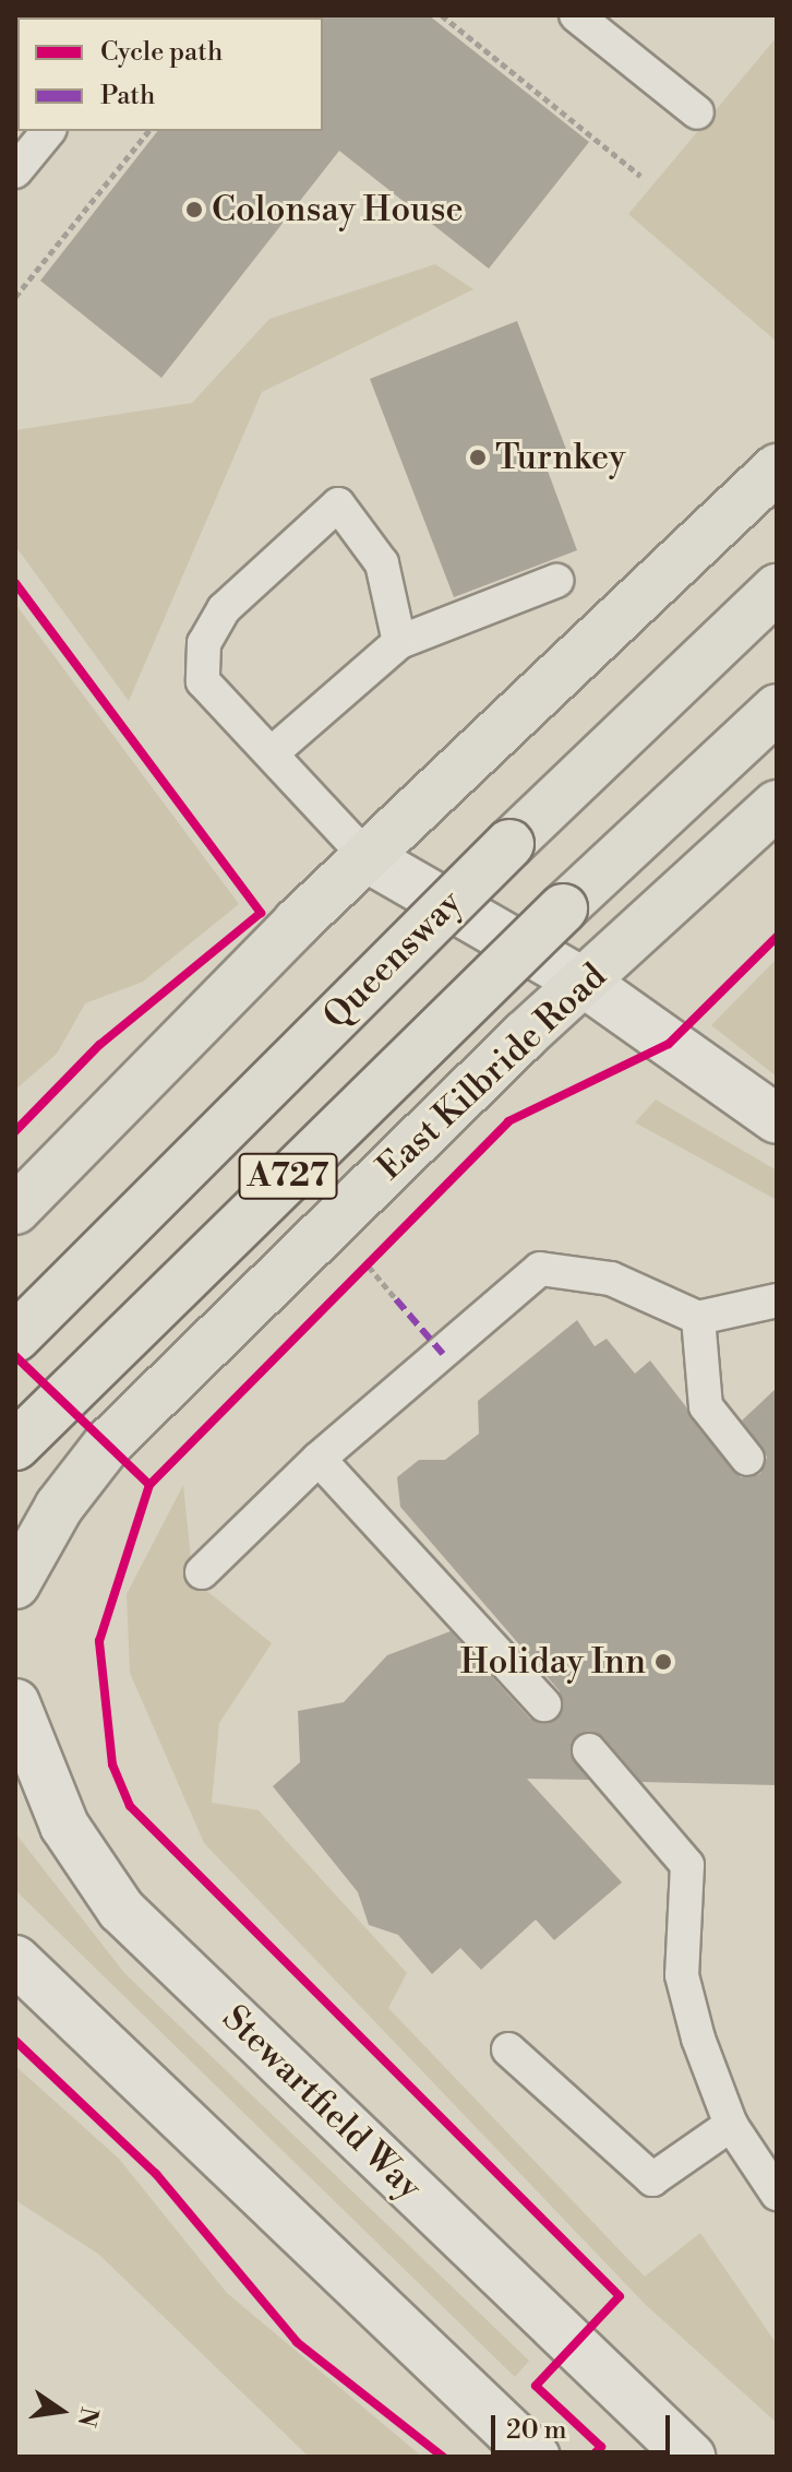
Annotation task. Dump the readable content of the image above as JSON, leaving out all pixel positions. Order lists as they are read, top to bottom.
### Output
{
  "streets": {
    "main road": ["Queensway", "East Kilbride Road", "A727"],
    "street": ["Stewartfield Way"]
  },
  "places": ["Colonsay House", "Turnkey", "Holiday Inn"],
  "legend": ["Cycle path", "Path"],
  "scale_bar": "20 m",
  "north": "right"
}
